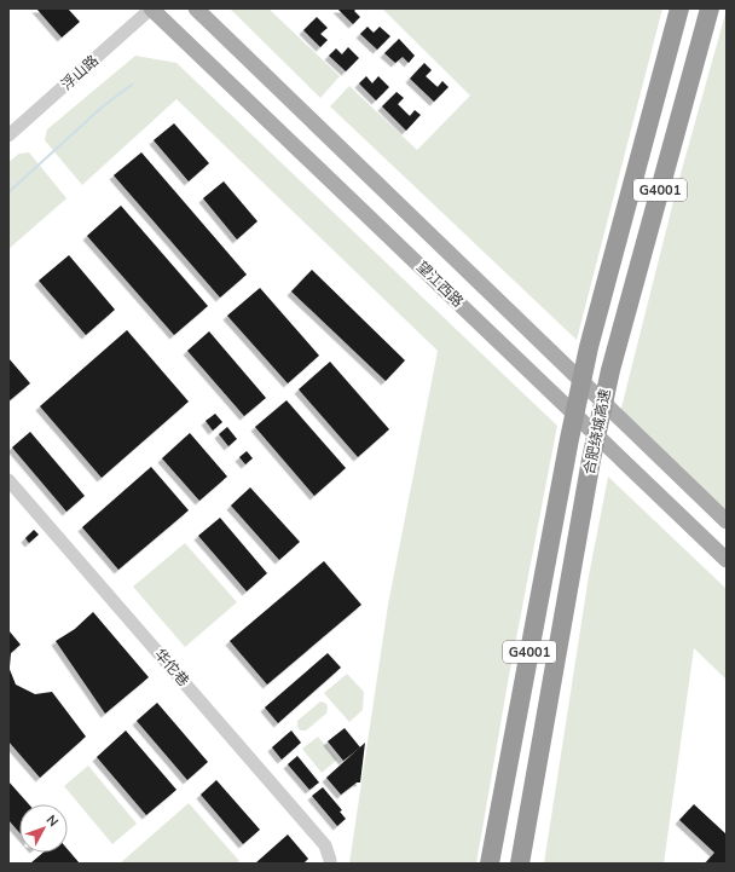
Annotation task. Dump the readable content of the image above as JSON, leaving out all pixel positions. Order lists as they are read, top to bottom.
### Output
{
  "streets": {
    "highway": ["G4001", "合肥绕城高速"],
    "main road": ["望江西路"],
    "street": ["浮山路", "华佗巷"]
  },
  "crossings": [
    ["浮山路", "望江西路"]
  ],
  "north": "top right"
}
